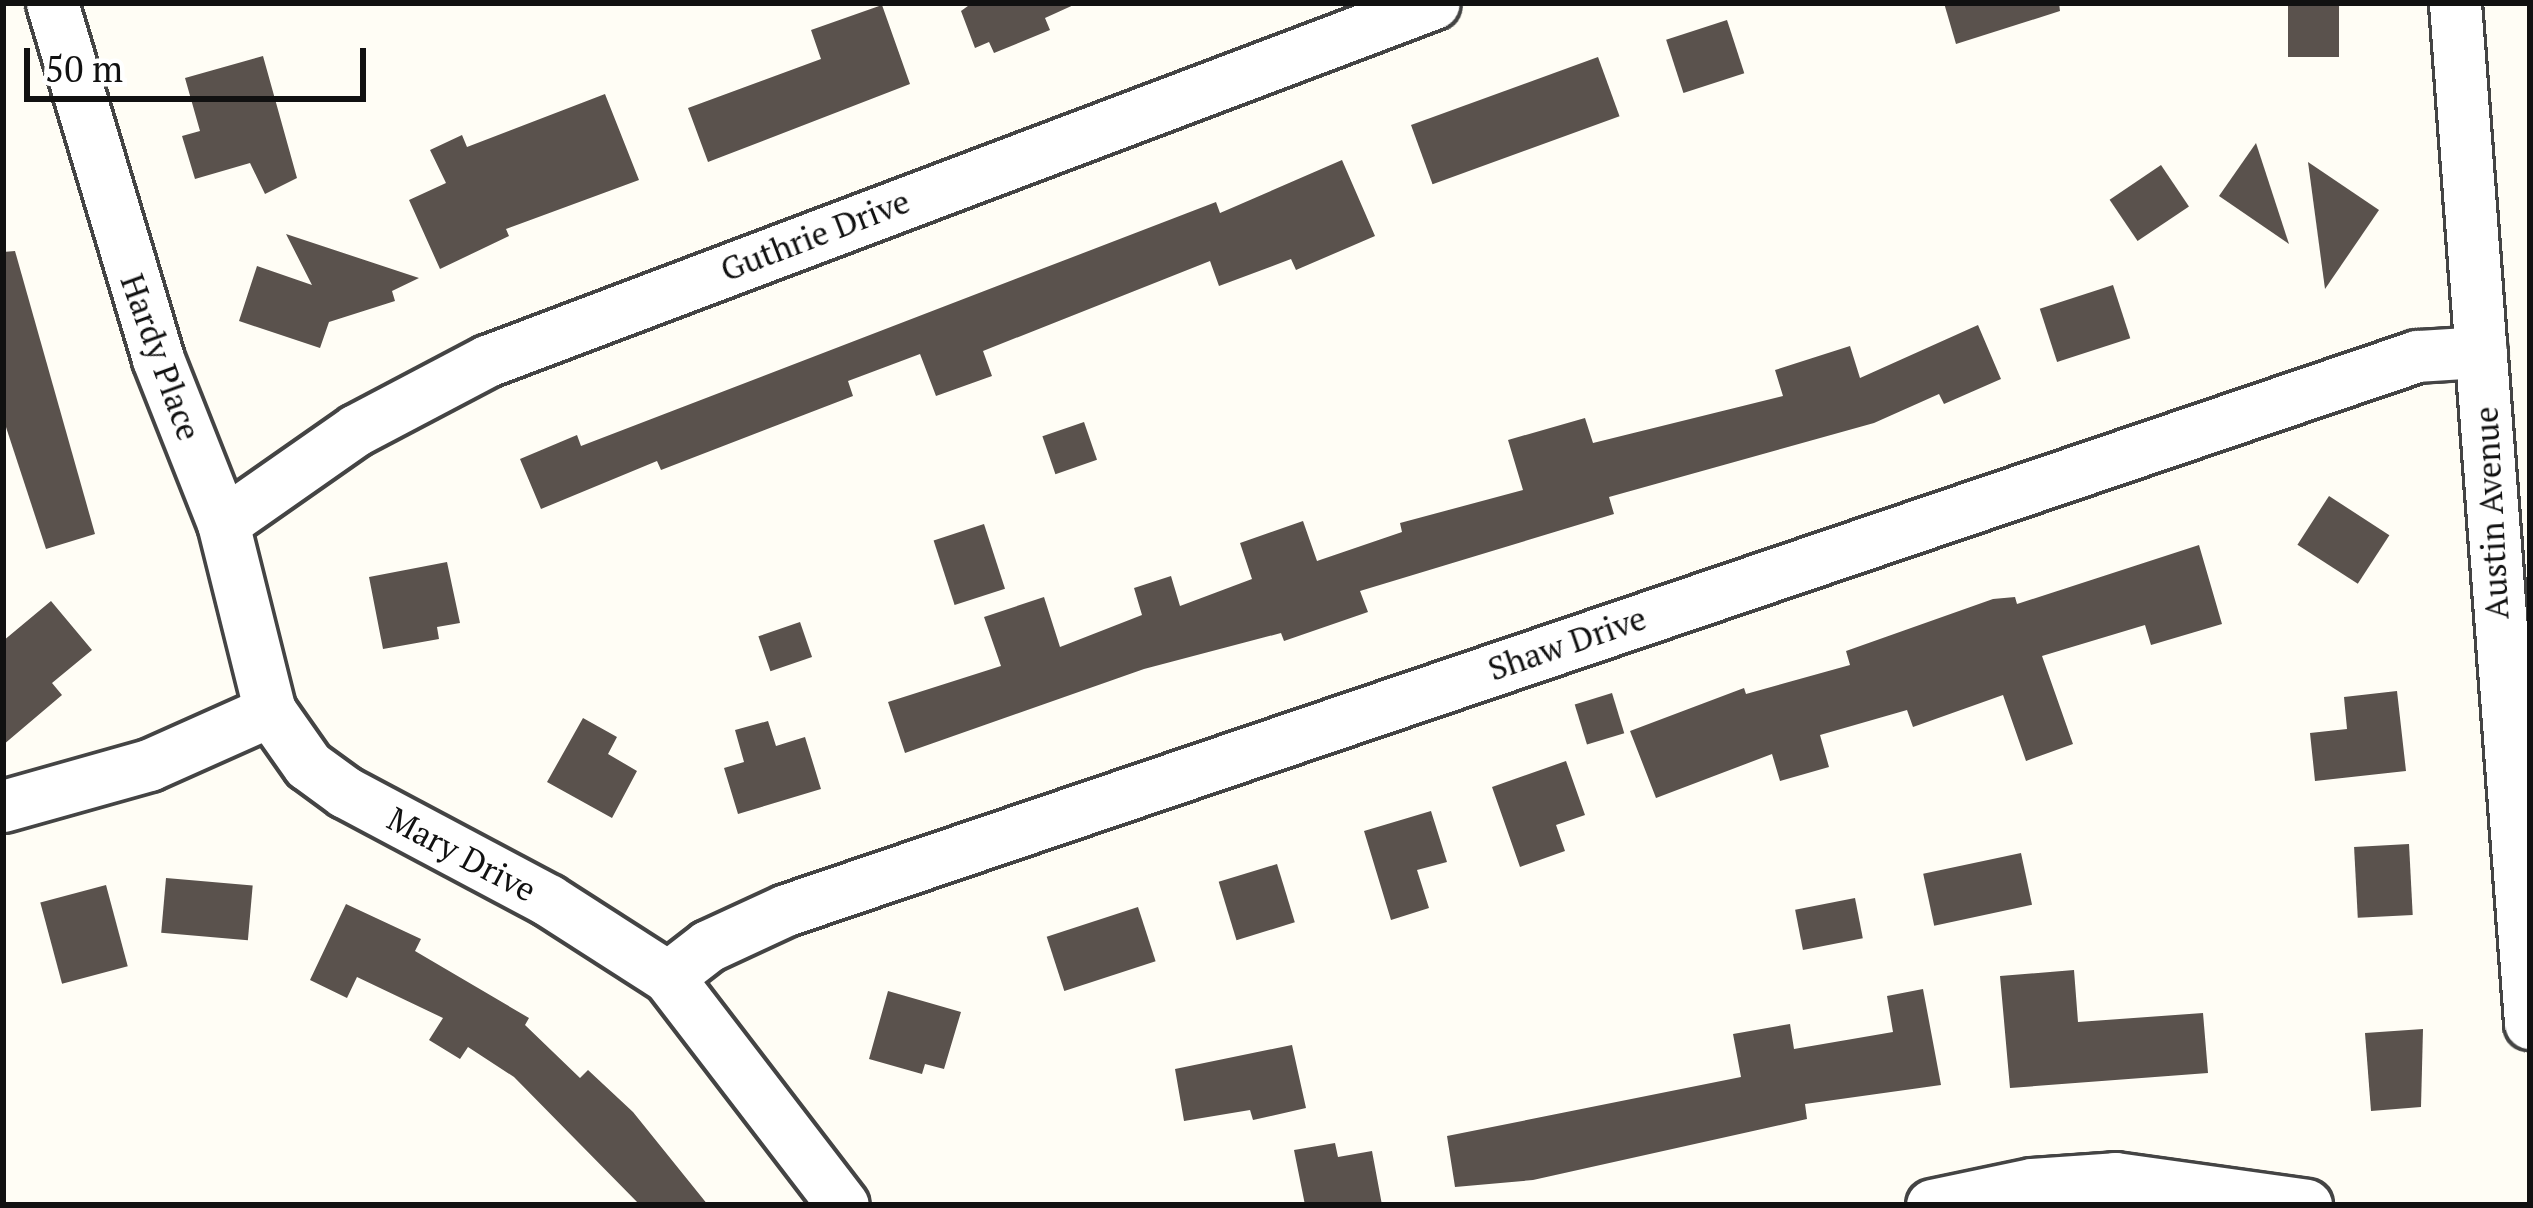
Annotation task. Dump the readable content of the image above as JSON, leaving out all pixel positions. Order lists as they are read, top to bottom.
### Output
{
  "streets": {
    "street": [
      "Guthrie Drive",
      "Hardy Place",
      "Austin Avenue",
      "Shaw Drive",
      "Mary Drive"
    ]
  },
  "crossings": [
    ["Guthrie Drive", "Hardy Place"],
    ["Hardy Place", "Mary Drive"],
    ["Austin Avenue", "Shaw Drive"],
    ["Shaw Drive", "Mary Drive"]
  ],
  "scale_bar": "50 m"
}
